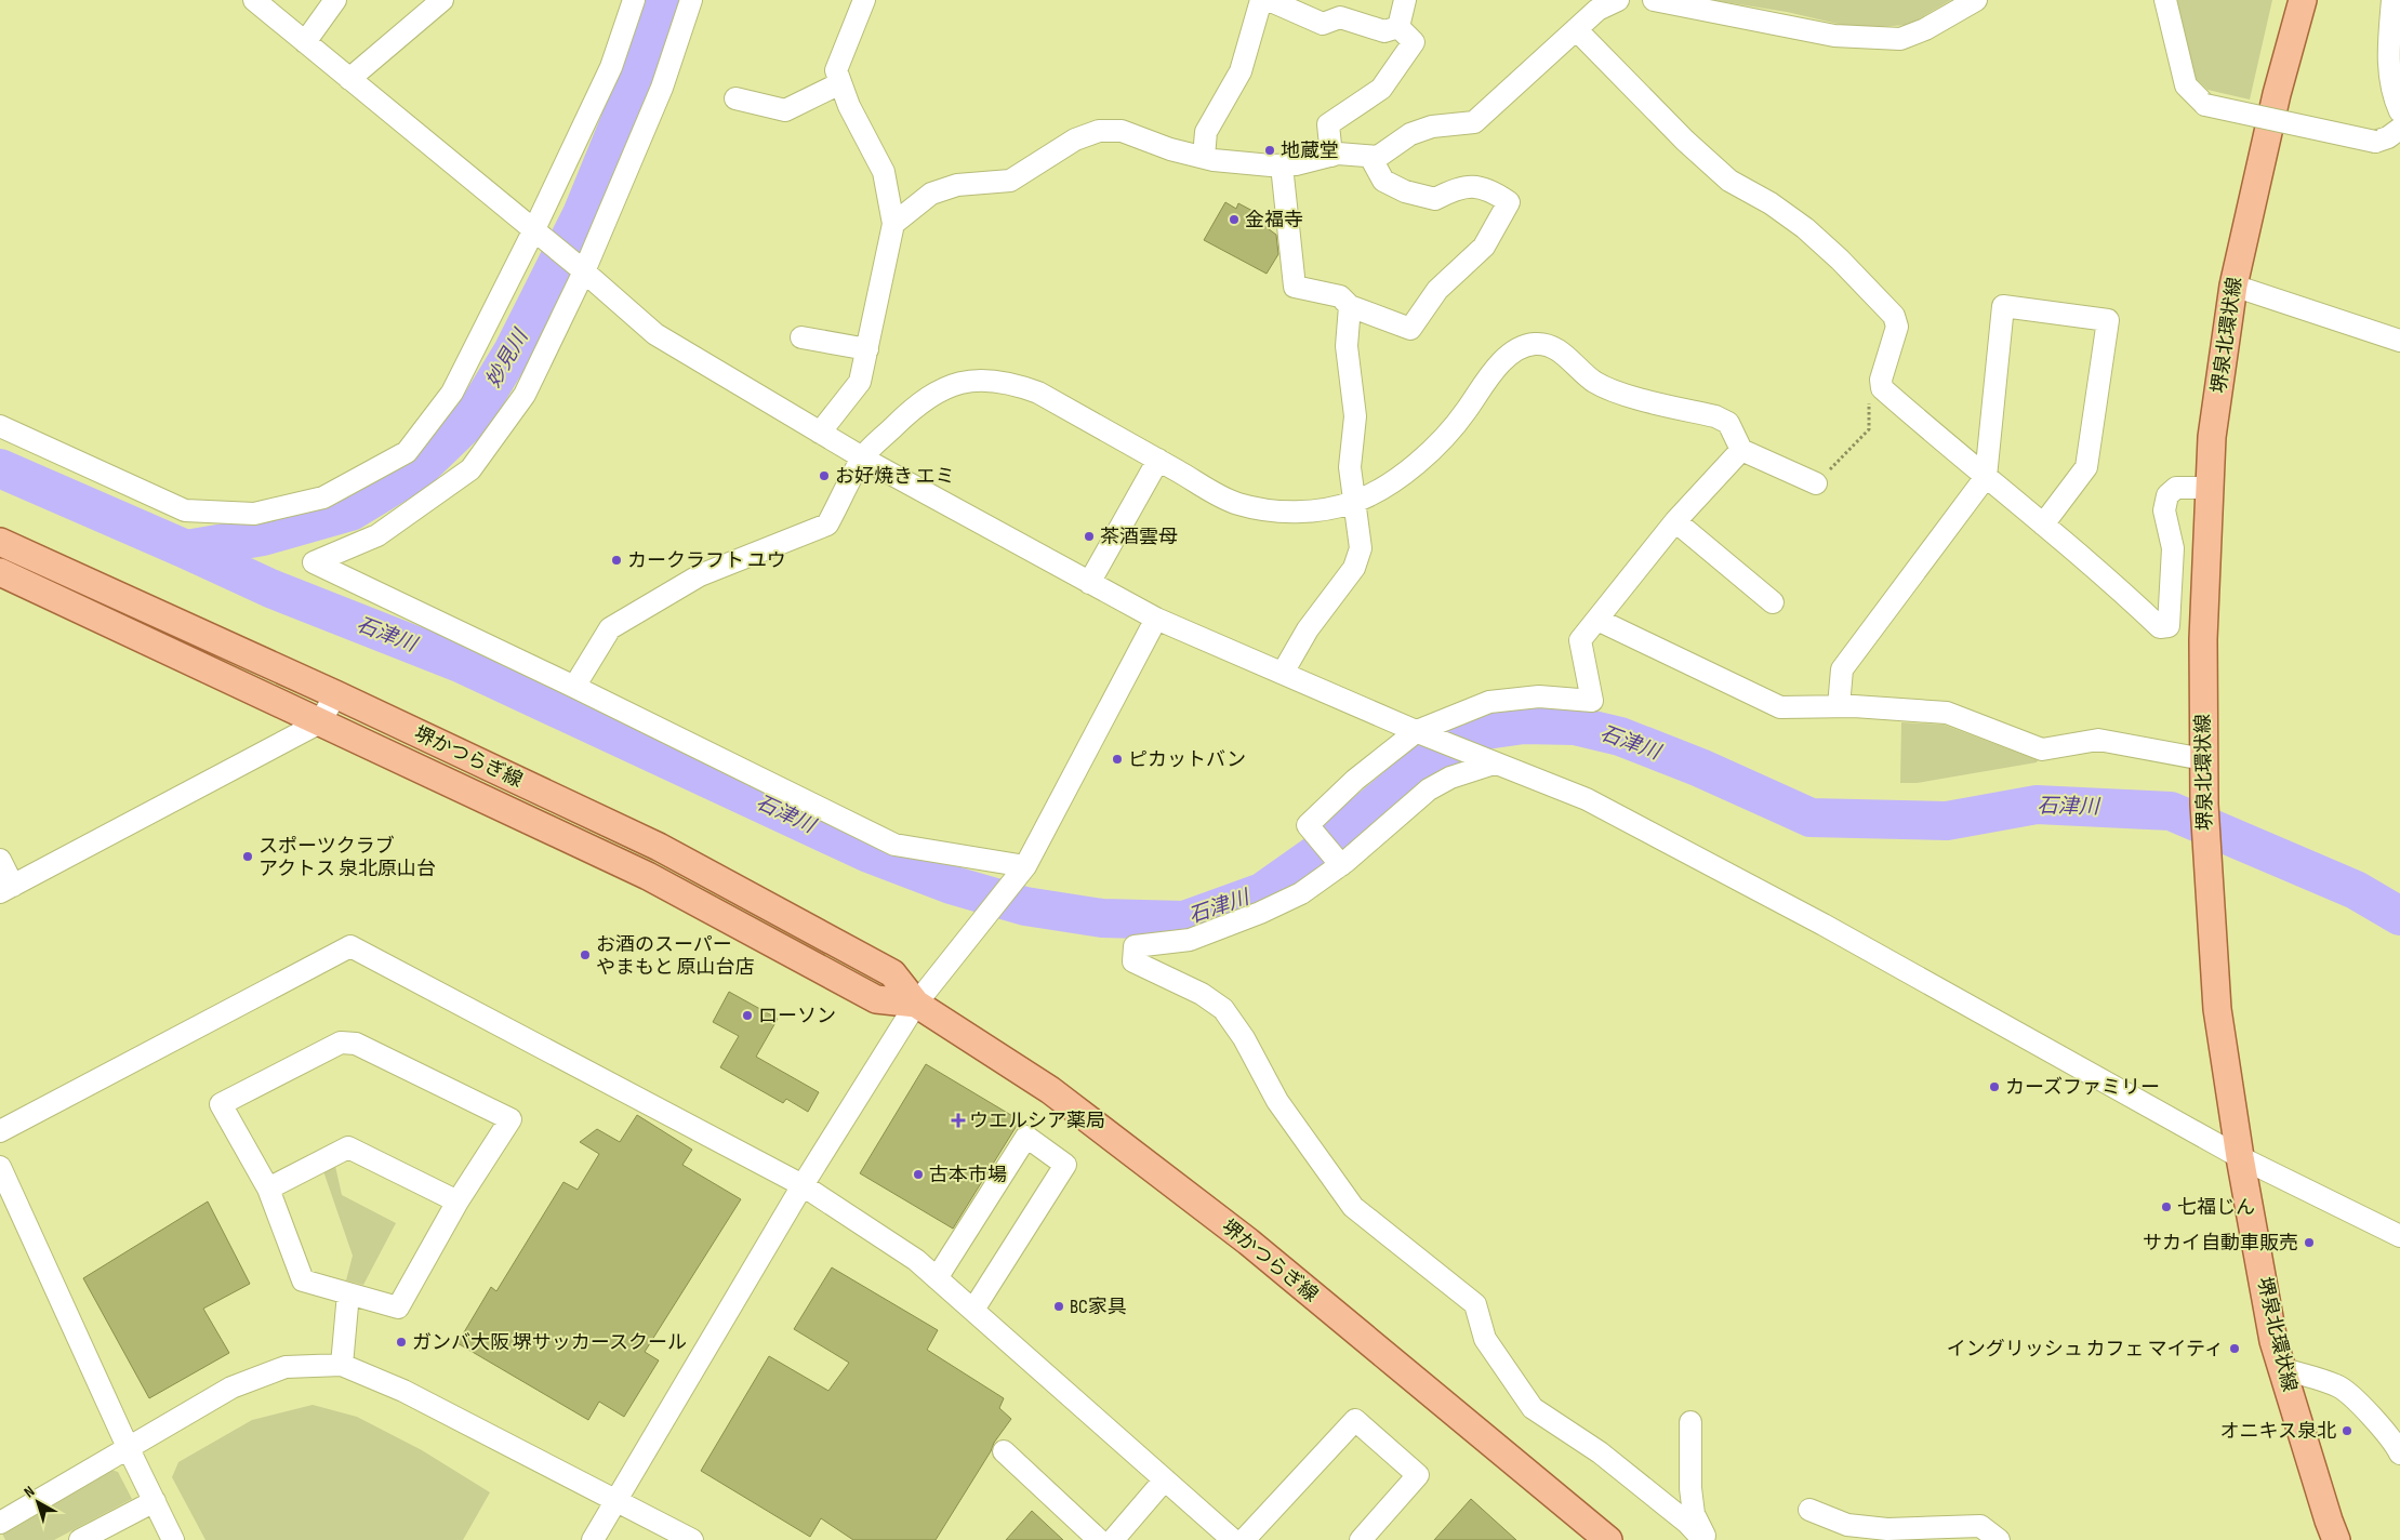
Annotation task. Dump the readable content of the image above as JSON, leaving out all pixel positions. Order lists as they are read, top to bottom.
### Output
{
  "streets": {
    "main road": ["堺泉北環状線", "堺かつらぎ線"]
  },
  "water": ["妙見川", "石津川"],
  "places": {
    "other": [
      "地蔵堂",
      "金福寺",
      "お好焼き エミ",
      "茶酒雲母",
      "カークラフト ユウ",
      "ピカットバン",
      "スポーツクラブ アクトス 泉北原山台",
      "お酒のスーパー やまもと 原山台店",
      "ローソン",
      "カーズファミリー",
      "古本市場",
      "七福じん",
      "サカイ自動車販売",
      "BC家具",
      "ガンバ大阪 堺サッカースクール",
      "イングリッシュ カフェ マイティ",
      "オニキス泉北"
    ],
    "health": ["ウエルシア薬局"]
  },
  "north": "top left"
}
